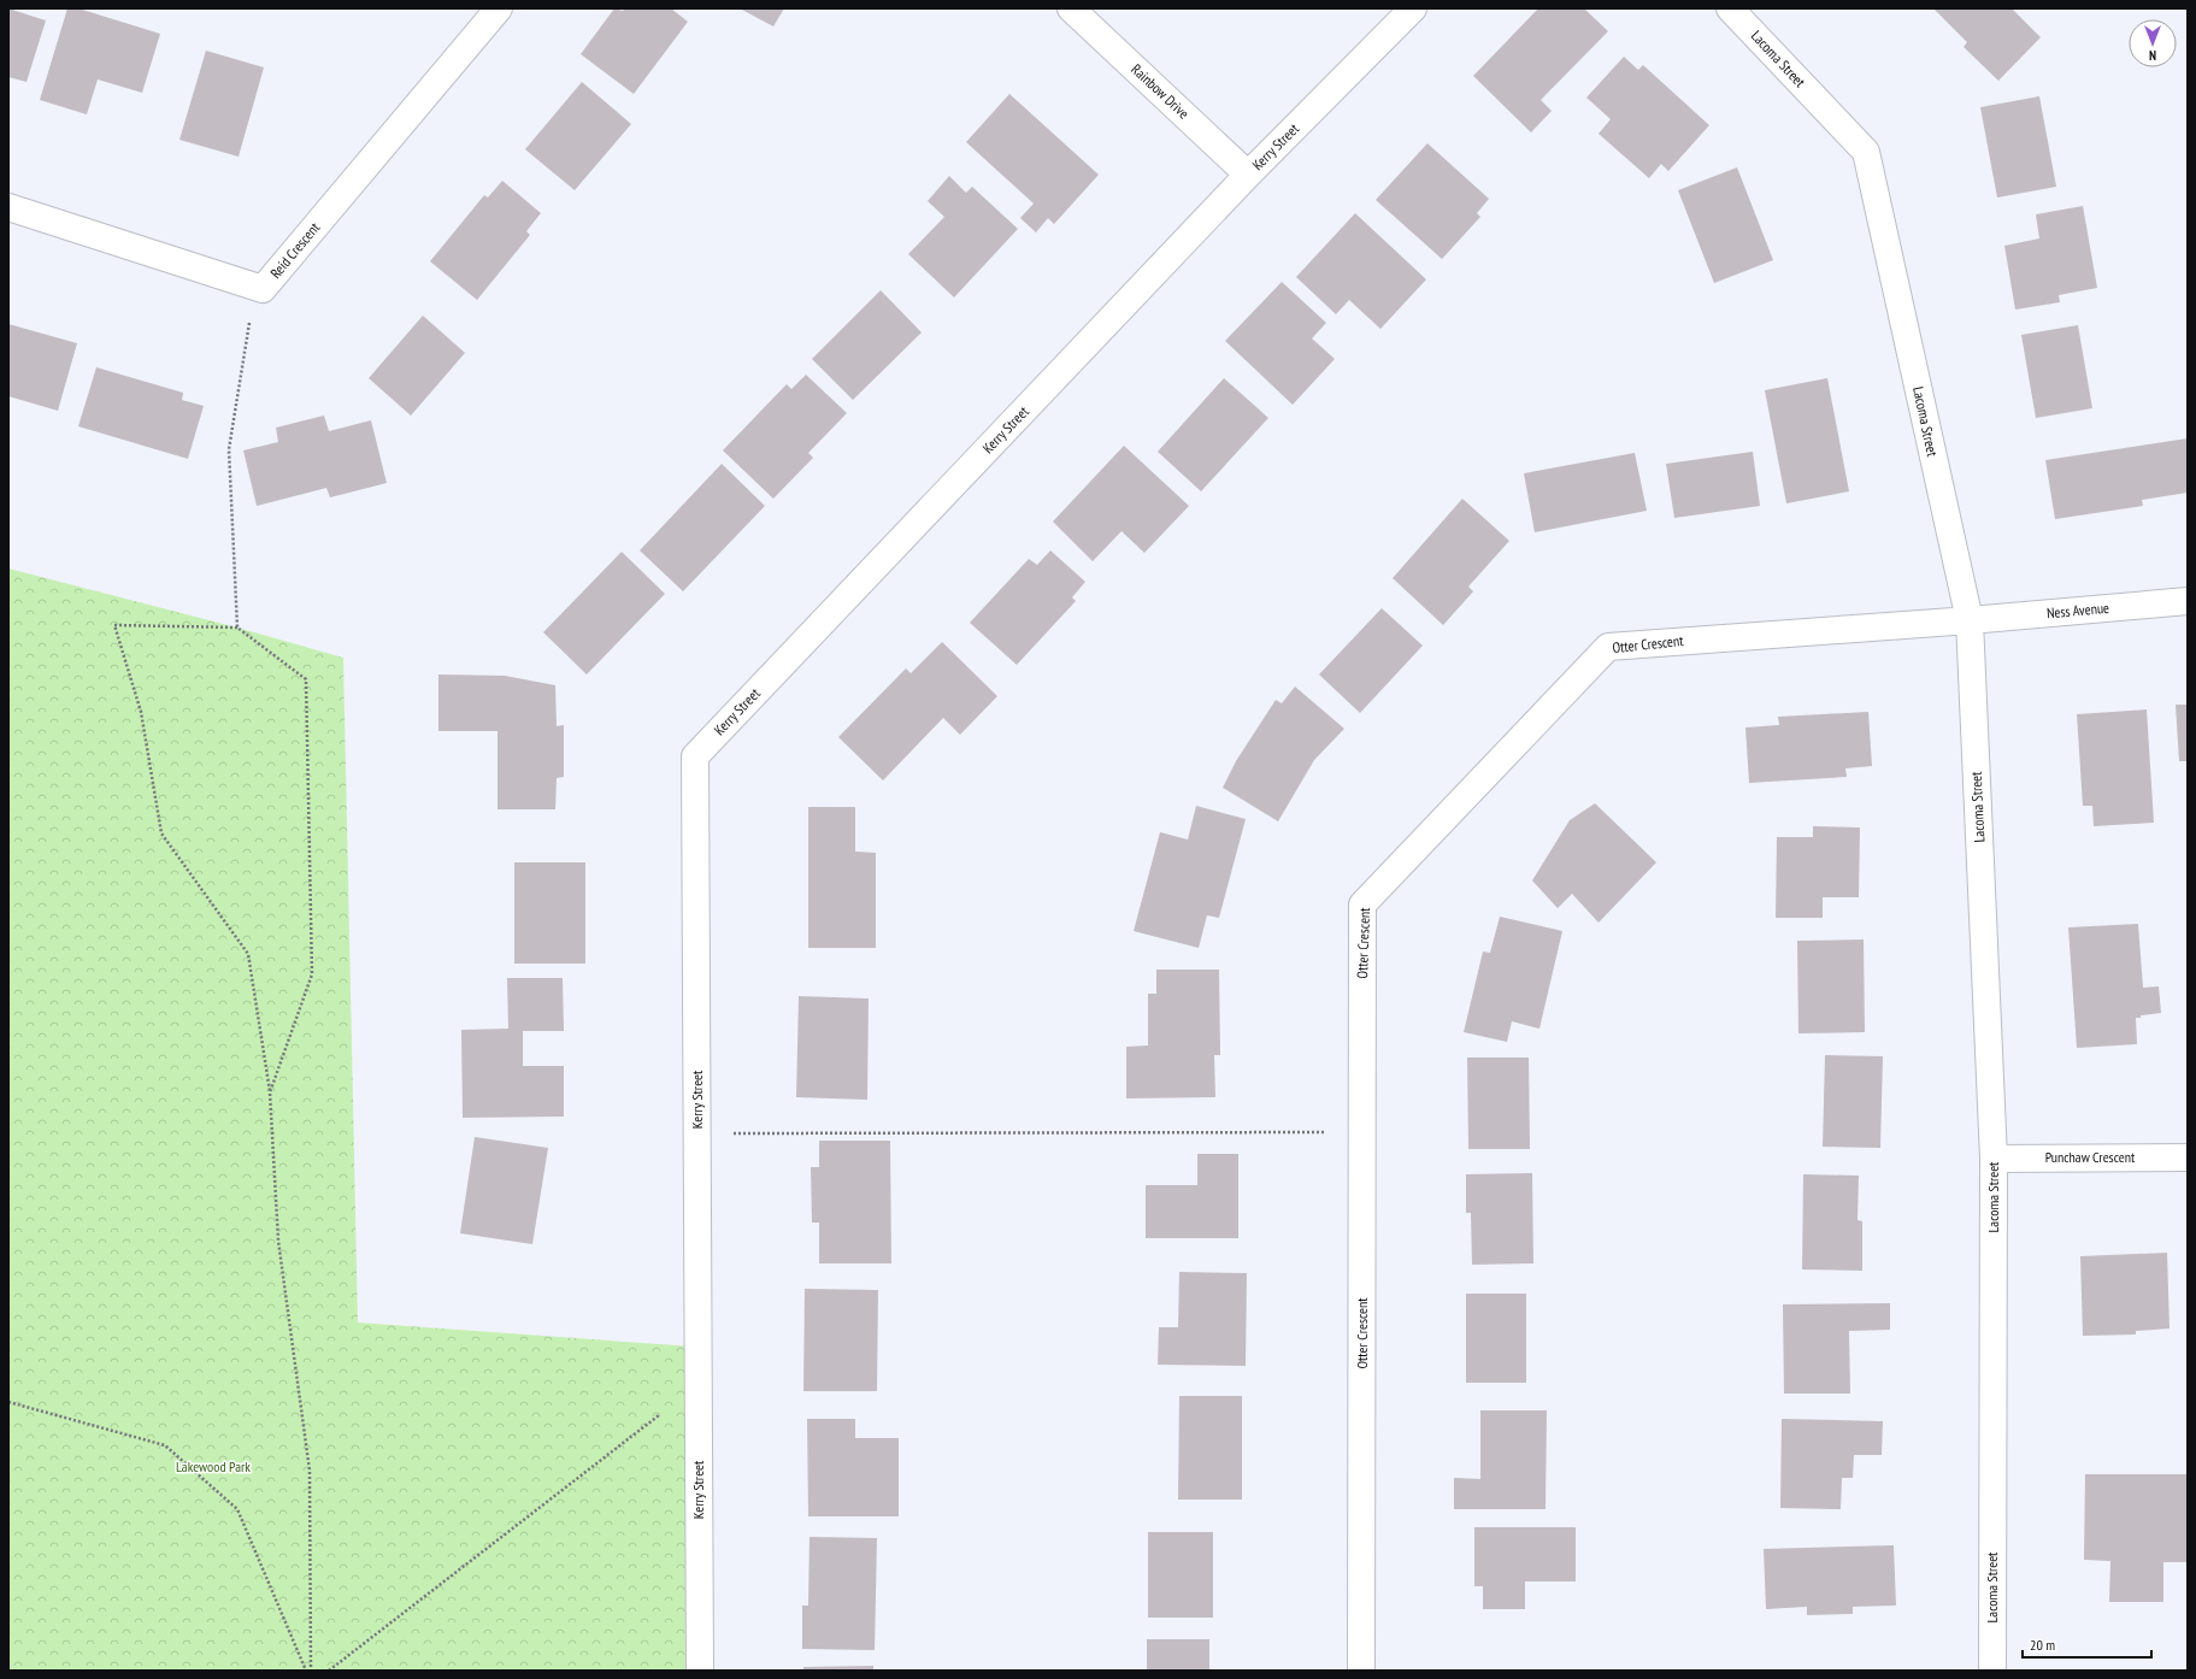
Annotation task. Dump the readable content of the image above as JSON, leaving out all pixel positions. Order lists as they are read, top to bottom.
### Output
{
  "streets": {
    "street": [
      "Lacoma Street",
      "Rainbow Drive",
      "Kerry Street",
      "Reid Crescent",
      "Ness Avenue",
      "Otter Crescent",
      "Punchaw Crescent"
    ]
  },
  "crossings": [
    ["Lacoma Street", "Ness Avenue"],
    ["Lacoma Street", "Otter Crescent"],
    ["Lacoma Street", "Punchaw Crescent"],
    ["Rainbow Drive", "Kerry Street"],
    ["Ness Avenue", "Otter Crescent"]
  ],
  "parks": ["Lakewood Park"],
  "scale_bar": "20 m",
  "north": "bottom"
}
